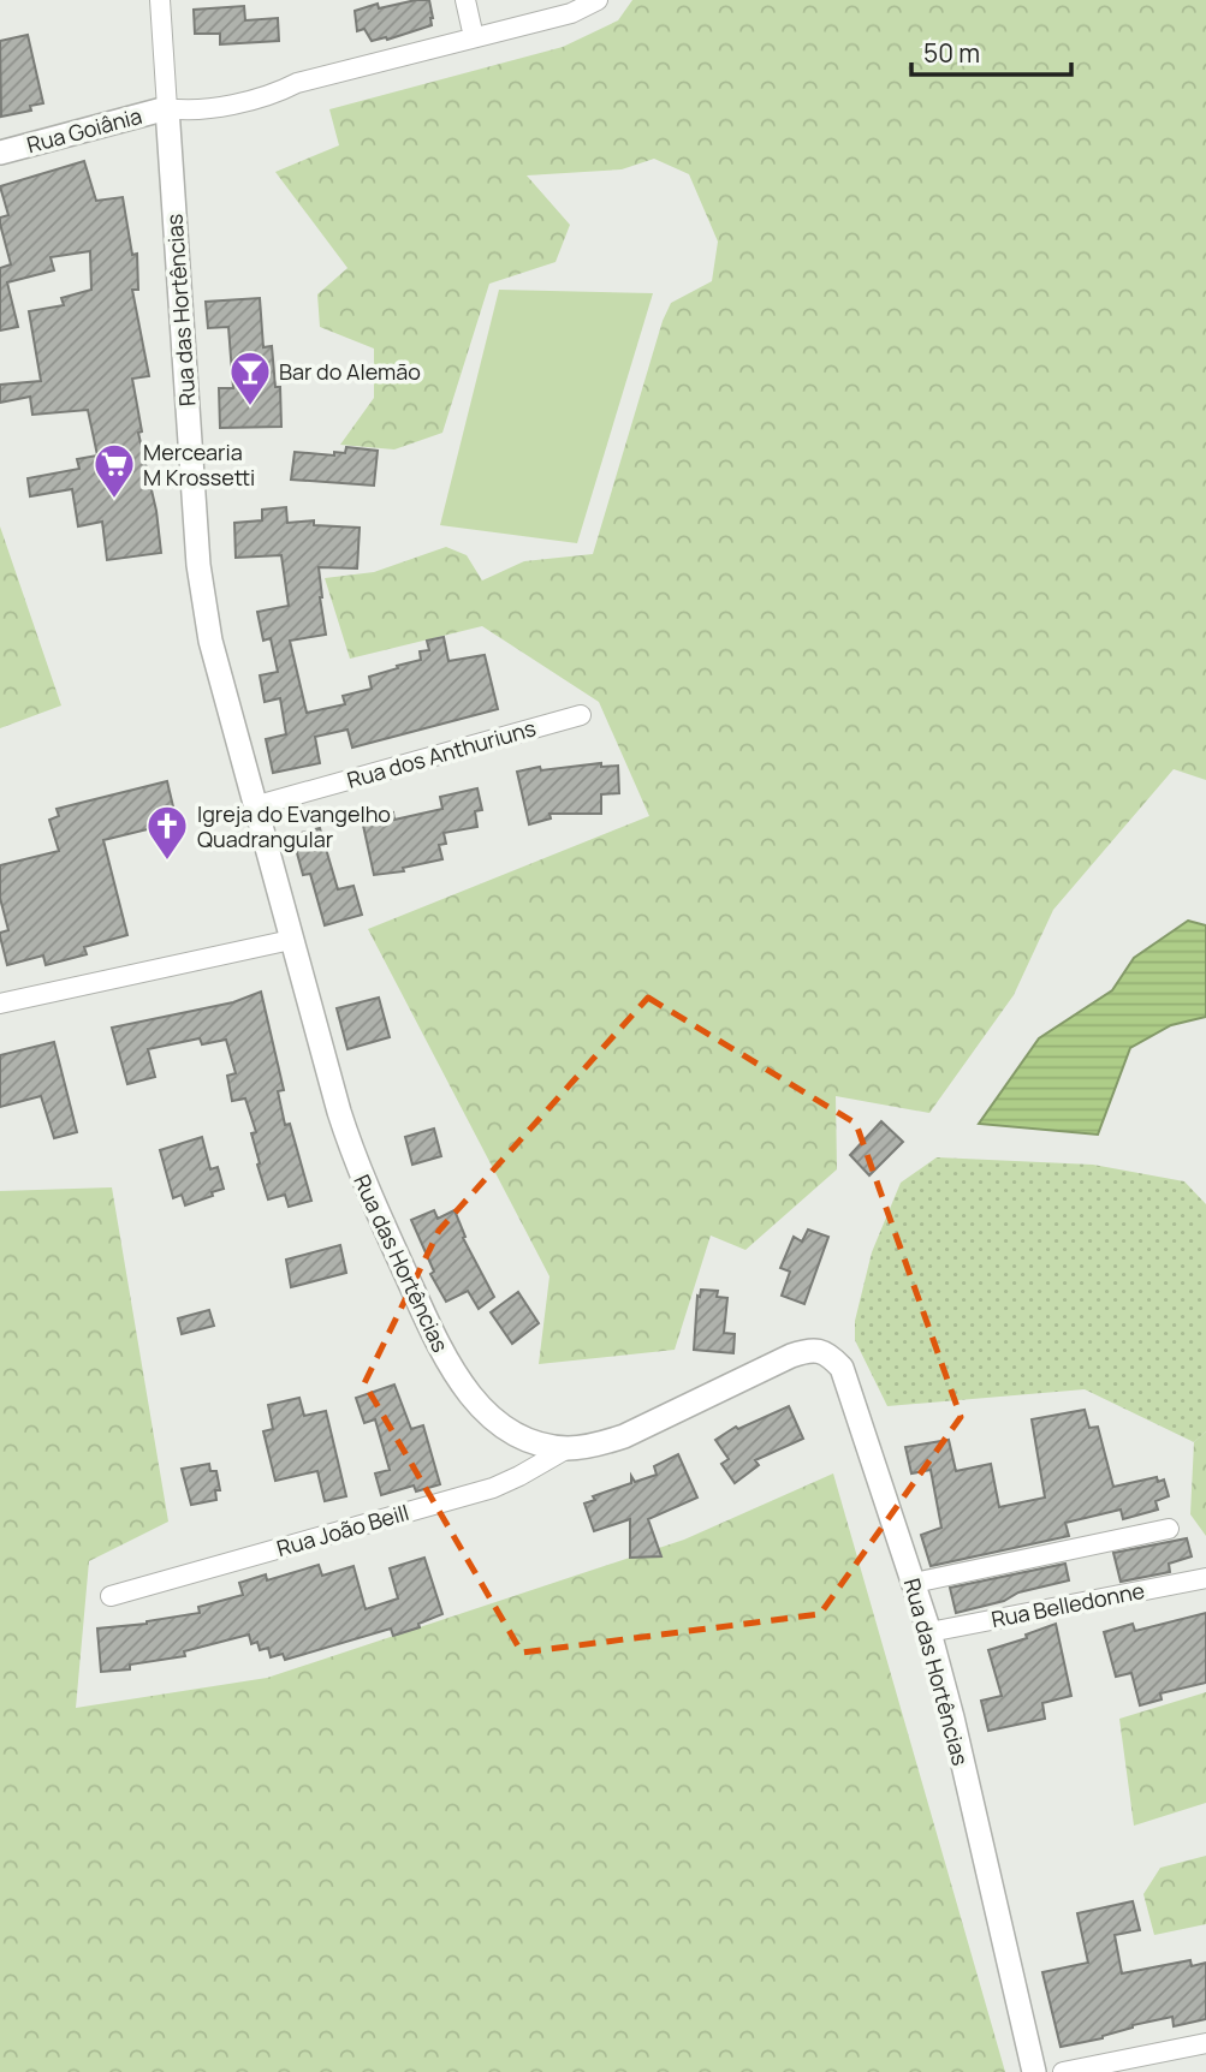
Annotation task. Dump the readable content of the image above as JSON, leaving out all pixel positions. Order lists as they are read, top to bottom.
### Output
{
  "streets": {
    "street": [
      "Rua Goiânia",
      "Rua das Hortências",
      "Rua dos Anthuriuns",
      "Rua João Beill",
      "Rua Belledonne"
    ]
  },
  "crossings": [
    ["Rua Goiânia", "Rua das Hortências"],
    ["Rua das Hortências", "Rua dos Anthuriuns"],
    ["Rua das Hortências", "Rua João Beill"],
    ["Rua das Hortências", "Rua Belledonne"]
  ],
  "places": {
    "bar": ["Bar do Alemão"],
    "supermarket": ["Mercearia M Krossetti"],
    "church": ["Igreja do Evangelho Quadrangular"]
  },
  "scale_bar": "50 m"
}
